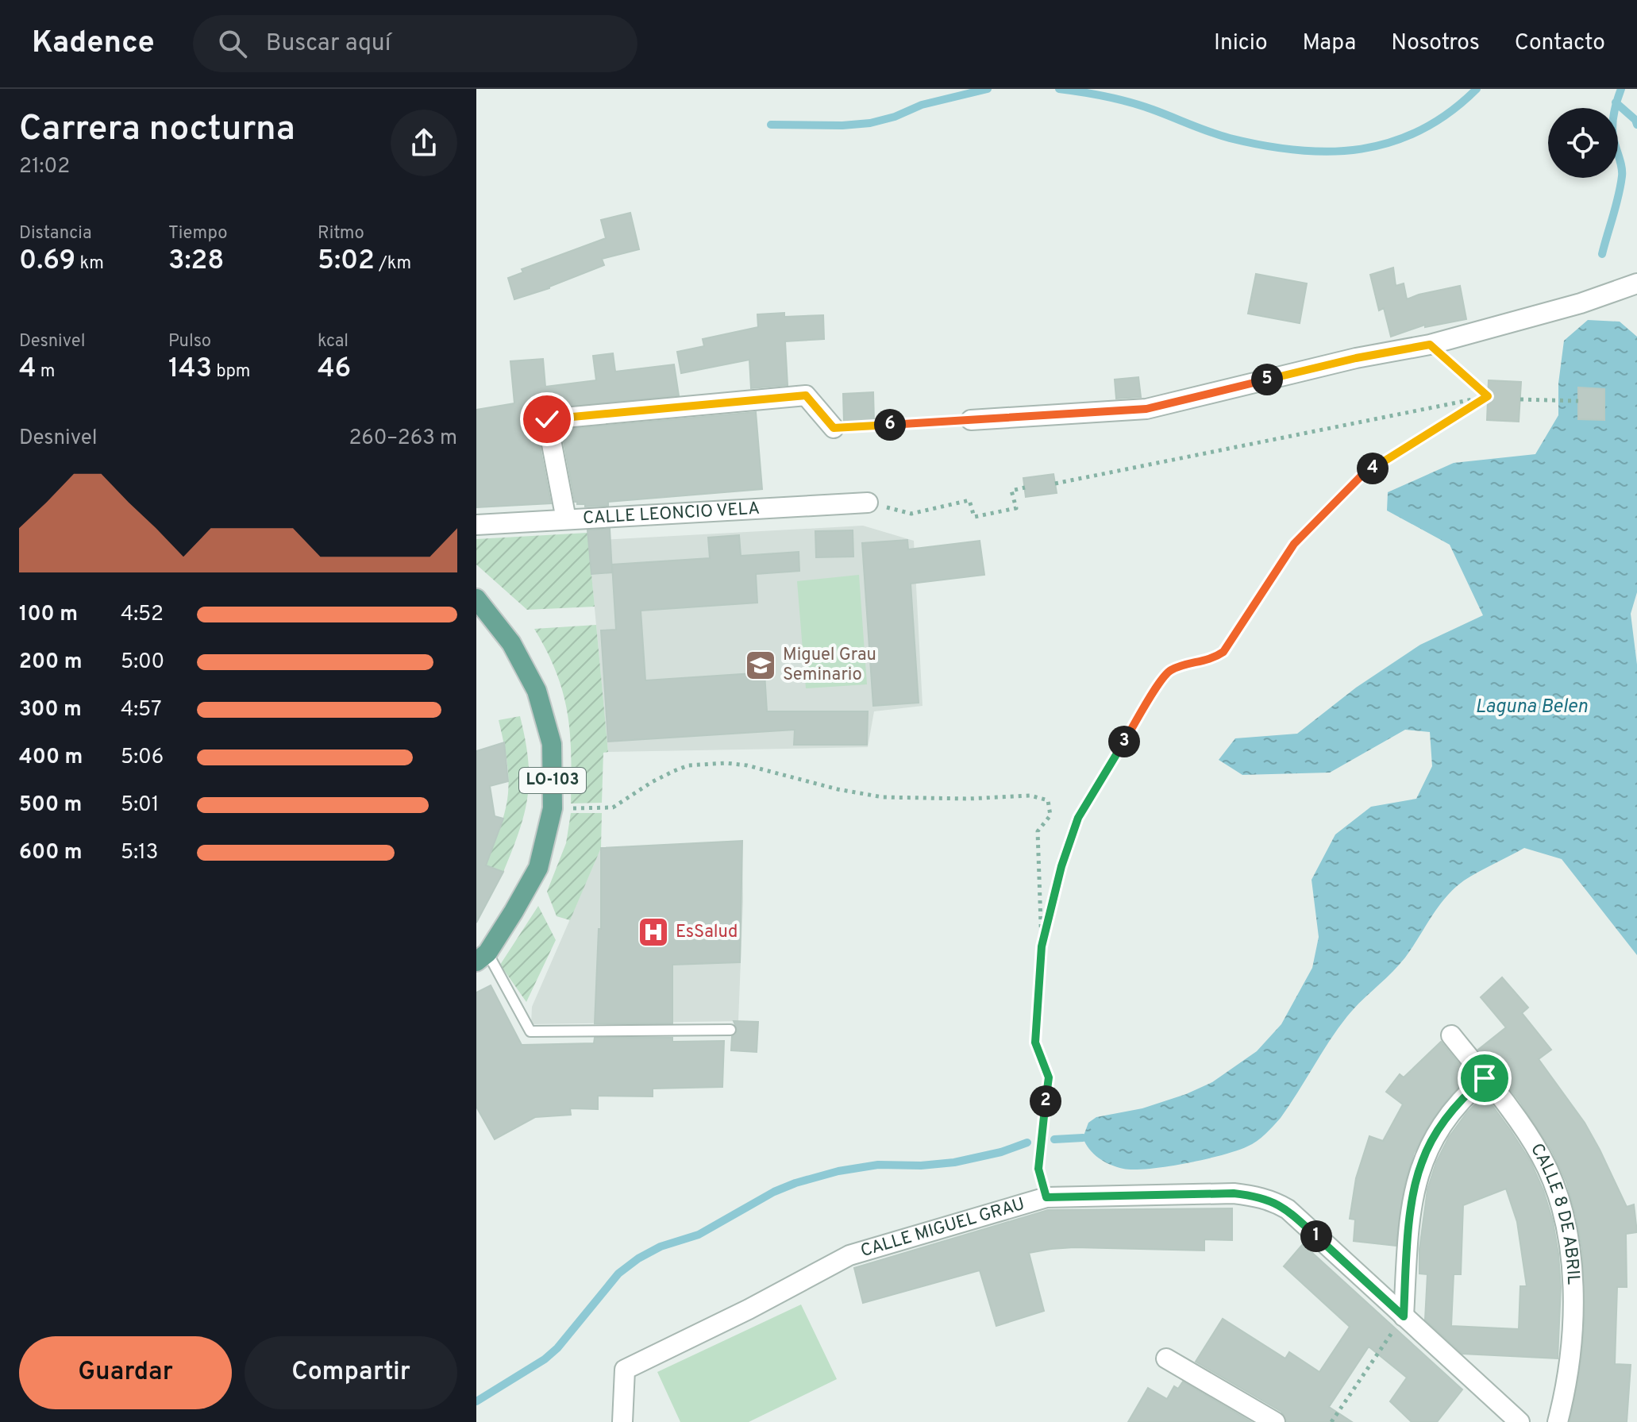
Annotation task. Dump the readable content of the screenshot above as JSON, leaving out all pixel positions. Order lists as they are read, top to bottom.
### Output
{
  "streets": {
    "main road": ["LO-103"],
    "street": ["CALLE LEONCIO VELA", "CALLE 8 DE ABRIL", "CALLE MIGUEL GRAU"]
  },
  "water": ["Laguna Belen"],
  "places": {
    "school or university": ["Miguel Grau Seminario"],
    "hospital": ["EsSalud"]
  },
  "page": {
    "header": "Kadence",
    "search": "Buscar aquí",
    "nav": [
      "Inicio",
      "Mapa",
      "Nosotros",
      "Contacto"
    ],
    "heading": ["Carrera nocturna", "21:02"],
    "stats": [
      ["Distancia", "0.69 km"],
      ["Tiempo", "3:28"],
      ["Ritmo", "5:02 /km"],
      ["Desnivel", "4 m"],
      ["Pulso", "143 bpm"],
      ["kcal", "46"]
    ],
    "pins": [
      "5",
      "6",
      "4",
      "3",
      "2",
      "1"
    ],
    "chart": ["Desnivel", "260–263 m"],
    "list": [
      {
        "name": "100 m",
        "note": "4:52"
      },
      {
        "name": "200 m",
        "note": "5:00"
      },
      {
        "name": "300 m",
        "note": "4:57"
      },
      {
        "name": "400 m",
        "note": "5:06"
      },
      {
        "name": "500 m",
        "note": "5:01"
      },
      {
        "name": "600 m",
        "note": "5:13"
      }
    ],
    "buttons": ["Guardar", "Compartir"]
  }
}
